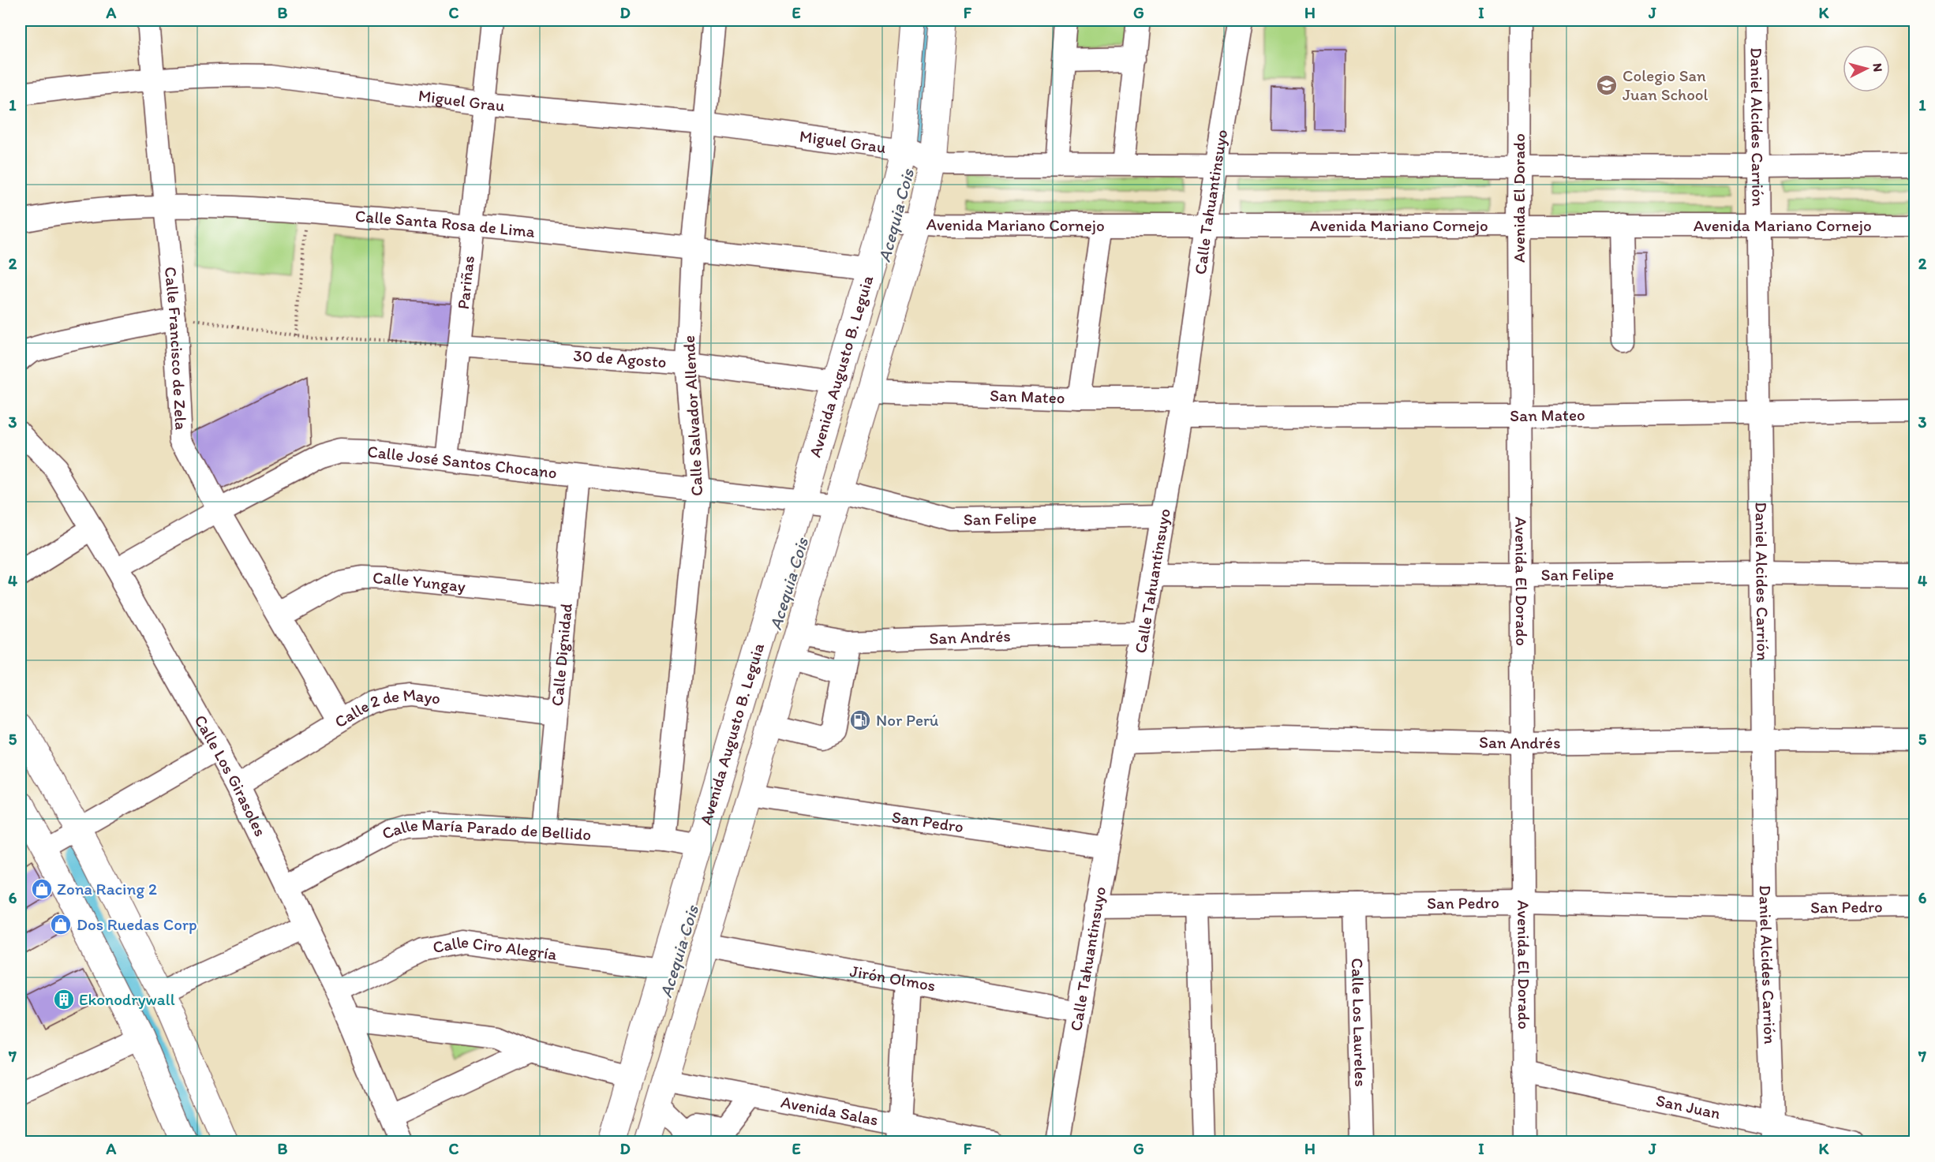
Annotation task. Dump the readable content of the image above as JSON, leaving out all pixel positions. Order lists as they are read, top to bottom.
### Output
{
  "streets": {
    "main road": ["Avenida Augusto B. Leguia"],
    "street": [
      "Miguel Grau",
      "Daniel Alcides Carrión",
      "Avenida El Dorado",
      "Calle Tahuantinsuyo",
      "Calle Santa Rosa de Lima",
      "Avenida Mariano Cornejo",
      "Pariñas",
      "Calle Francisco de Zela",
      "30 de Agosto",
      "San Mateo",
      "Calle Salvador Allende",
      "Calle José Santos Chocano",
      "San Felipe",
      "Calle Yungay",
      "San Andrés",
      "Calle Dignidad",
      "Calle 2 de Mayo",
      "Calle Los Girasoles",
      "San Pedro",
      "Calle María Parado de Bellido",
      "Calle Ciro Alegría",
      "Jirón Olmos",
      "Calle Los Laureles",
      "San Juan",
      "Avenida Salas"
    ]
  },
  "crossings": [
    ["Miguel Grau", "Pariñas"],
    ["Miguel Grau", "Calle Francisco de Zela"],
    ["Miguel Grau", "Avenida Augusto B. Leguia"],
    ["Miguel Grau", "Calle Salvador Allende"],
    ["Daniel Alcides Carrión", "Avenida Mariano Cornejo"],
    ["Daniel Alcides Carrión", "San Mateo"],
    ["Daniel Alcides Carrión", "San Felipe"],
    ["Daniel Alcides Carrión", "San Andrés"],
    ["Daniel Alcides Carrión", "San Pedro"],
    ["Daniel Alcides Carrión", "San Juan"],
    ["Avenida El Dorado", "Avenida Mariano Cornejo"],
    ["Avenida El Dorado", "San Mateo"],
    ["Avenida El Dorado", "San Felipe"],
    ["Avenida El Dorado", "San Andrés"],
    ["Avenida El Dorado", "San Pedro"],
    ["Avenida El Dorado", "San Juan"],
    ["Calle Tahuantinsuyo", "Avenida Mariano Cornejo"],
    ["Calle Tahuantinsuyo", "San Mateo"],
    ["Calle Tahuantinsuyo", "San Felipe"],
    ["Calle Tahuantinsuyo", "San Andrés"],
    ["Calle Tahuantinsuyo", "San Pedro"],
    ["Calle Tahuantinsuyo", "Jirón Olmos"],
    ["Calle Santa Rosa de Lima", "Pariñas"],
    ["Calle Santa Rosa de Lima", "Calle Francisco de Zela"],
    ["Calle Santa Rosa de Lima", "Avenida Augusto B. Leguia"],
    ["Calle Santa Rosa de Lima", "Calle Salvador Allende"],
    ["Avenida Mariano Cornejo", "Avenida Augusto B. Leguia"],
    ["Pariñas", "30 de Agosto"],
    ["Pariñas", "Calle José Santos Chocano"],
    ["Calle Francisco de Zela", "Calle José Santos Chocano"],
    ["Calle Francisco de Zela", "Calle Yungay"],
    ["Calle Francisco de Zela", "Calle 2 de Mayo"],
    ["30 de Agosto", "Avenida Augusto B. Leguia"],
    ["30 de Agosto", "Calle Salvador Allende"],
    ["Avenida Augusto B. Leguia", "San Mateo"],
    ["Avenida Augusto B. Leguia", "Calle José Santos Chocano"],
    ["Avenida Augusto B. Leguia", "San Felipe"],
    ["Avenida Augusto B. Leguia", "San Andrés"],
    ["Avenida Augusto B. Leguia", "San Pedro"],
    ["Avenida Augusto B. Leguia", "Calle María Parado de Bellido"],
    ["Avenida Augusto B. Leguia", "Calle Ciro Alegría"],
    ["Avenida Augusto B. Leguia", "Jirón Olmos"],
    ["Avenida Augusto B. Leguia", "Avenida Salas"],
    ["Calle Salvador Allende", "Calle José Santos Chocano"],
    ["Calle Salvador Allende", "Calle María Parado de Bellido"],
    ["Calle José Santos Chocano", "San Felipe"],
    ["Calle José Santos Chocano", "Calle Dignidad"],
    ["Calle José Santos Chocano", "Calle Los Girasoles"],
    ["Calle Yungay", "Calle Dignidad"],
    ["Calle Dignidad", "Calle 2 de Mayo"],
    ["Calle Dignidad", "Calle María Parado de Bellido"],
    ["Calle 2 de Mayo", "Calle Los Girasoles"],
    ["Calle Los Girasoles", "Calle María Parado de Bellido"],
    ["Calle Los Girasoles", "Calle Ciro Alegría"],
    ["San Pedro", "Calle Los Laureles"]
  ],
  "water": ["Acequia Cois"],
  "places": {
    "school or university": ["Colegio San Juan School"],
    "fuel station": ["Nor Perú"],
    "shop": ["Zona Racing 2", "Dos Ruedas Corp"],
    "building": ["Ekonodrywall"]
  },
  "north": "right",
  "grid": {
    "columns": [
      "A",
      "B",
      "C",
      "D",
      "E",
      "F",
      "G",
      "H",
      "I",
      "J",
      "K"
    ],
    "rows": [
      "1",
      "2",
      "3",
      "4",
      "5",
      "6",
      "7"
    ]
  }
}
